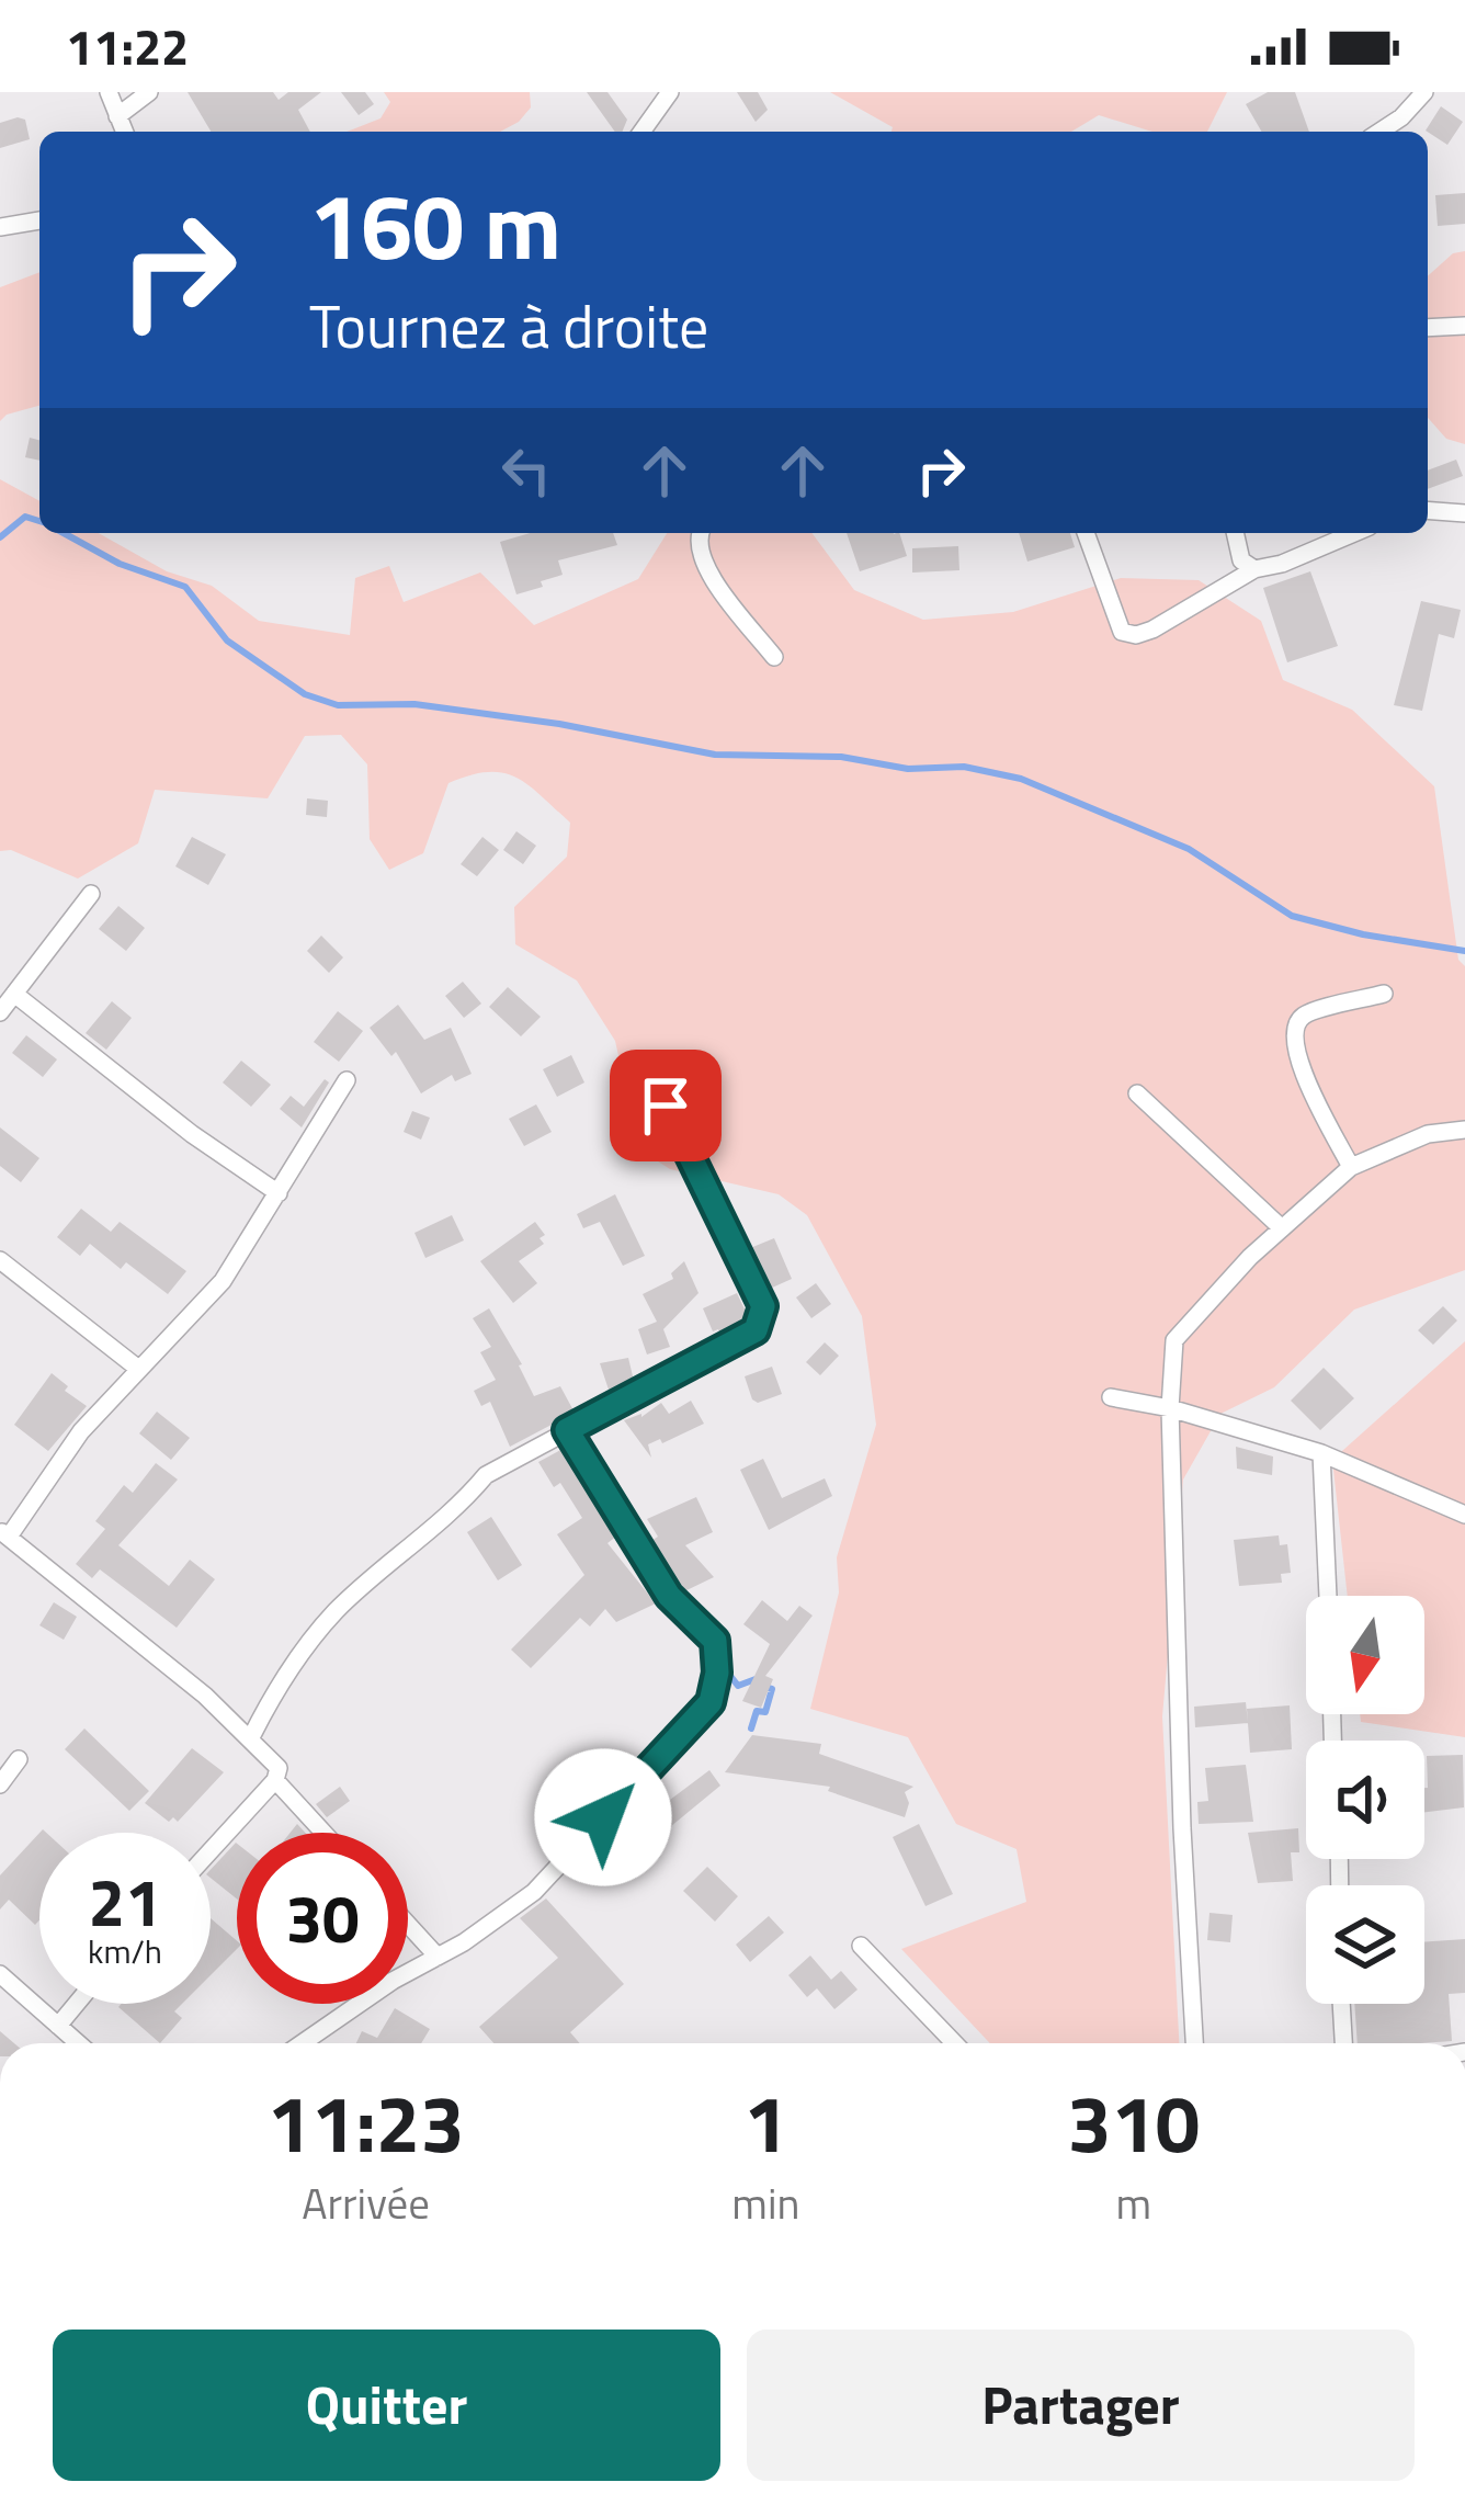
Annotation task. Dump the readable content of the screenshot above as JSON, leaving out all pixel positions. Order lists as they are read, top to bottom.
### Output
{
  "north": "bottom",
  "page": {
    "status": "11:22",
    "turn": ["160 m", "Tournez à droite"],
    "speed": "21 km/h",
    "limit": "30",
    "eta": [
      "11:23",
      "Arrivée",
      "1",
      "min",
      "310",
      "m"
    ],
    "buttons": ["Quitter", "Partager"]
  }
}
